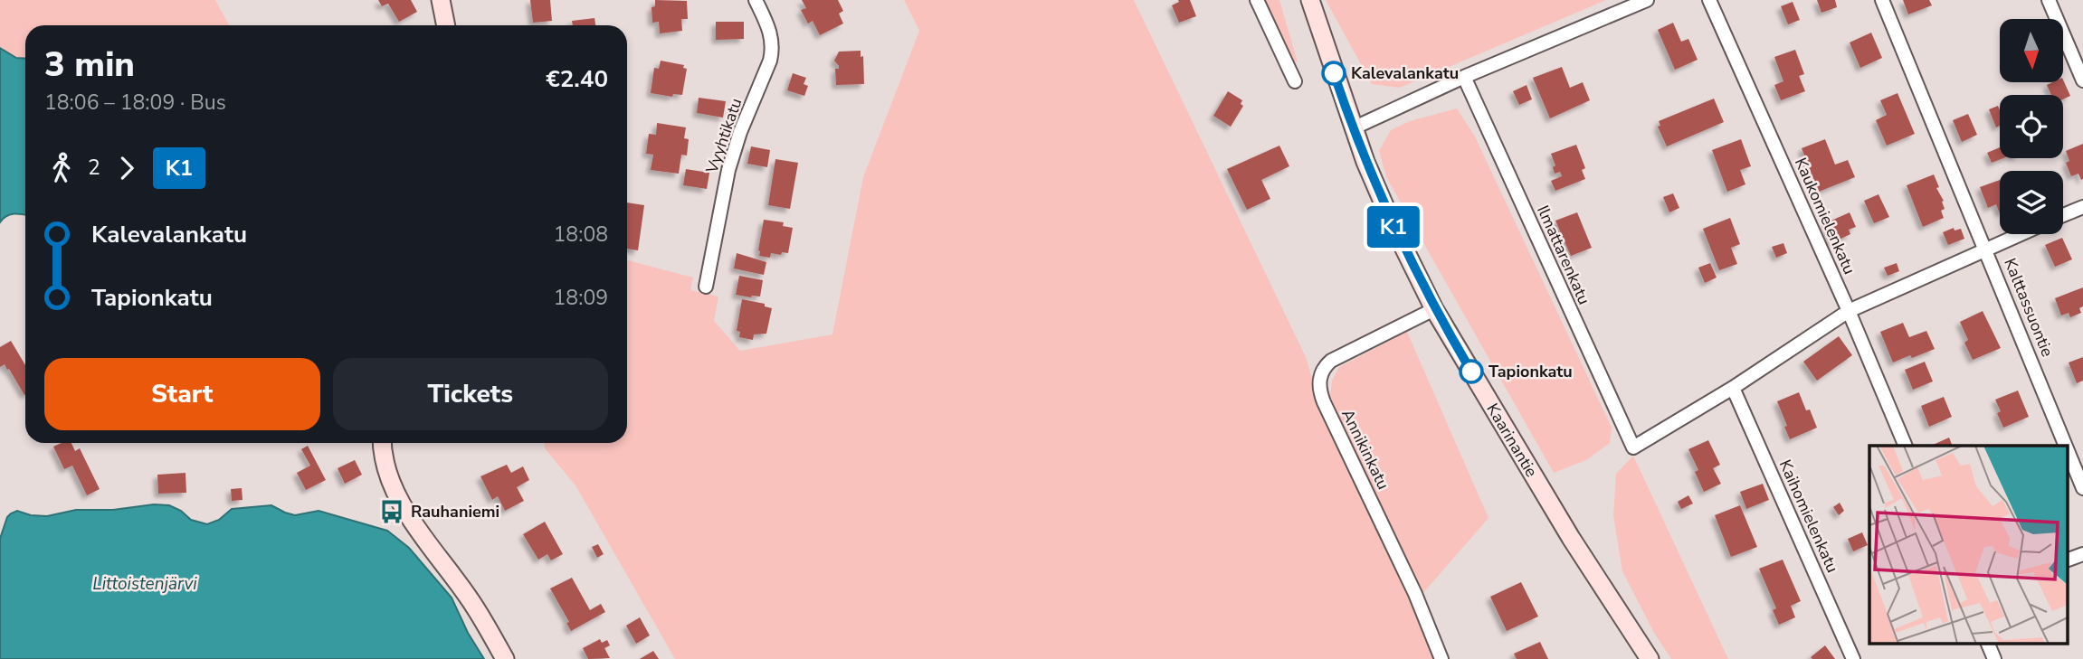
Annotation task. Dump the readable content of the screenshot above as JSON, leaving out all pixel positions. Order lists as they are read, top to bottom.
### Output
{
  "streets": {
    "main road": ["Kaarinantie"],
    "street": [
      "Vyyhtikatu",
      "Kaukomielenkatu",
      "Ilmattarenkatu",
      "Kalttassuontie",
      "Annikinkatu",
      "Kaihomielenkatu"
    ]
  },
  "crossings": [
    ["Ilmattarenkatu", "Kaihomielenkatu"],
    ["Kaarinantie", "Annikinkatu"]
  ],
  "water": ["Littoistenjärvi"],
  "places": {
    "other": ["Kalevalankatu", "Tapionkatu"],
    "bus stop": ["Rauhaniemi"]
  },
  "lines": ["bus line K1"],
  "north": "bottom",
  "page": {
    "on_map": "K1",
    "heading": ["3 min", "18:06 – 18:09 · Bus", "€2.40"],
    "legs": ["2", "K1"],
    "list": [
      {
        "name": "Kalevalankatu",
        "value": "18:08"
      },
      {
        "name": "Tapionkatu",
        "value": "18:09"
      }
    ],
    "buttons": ["Start", "Tickets"]
  }
}
